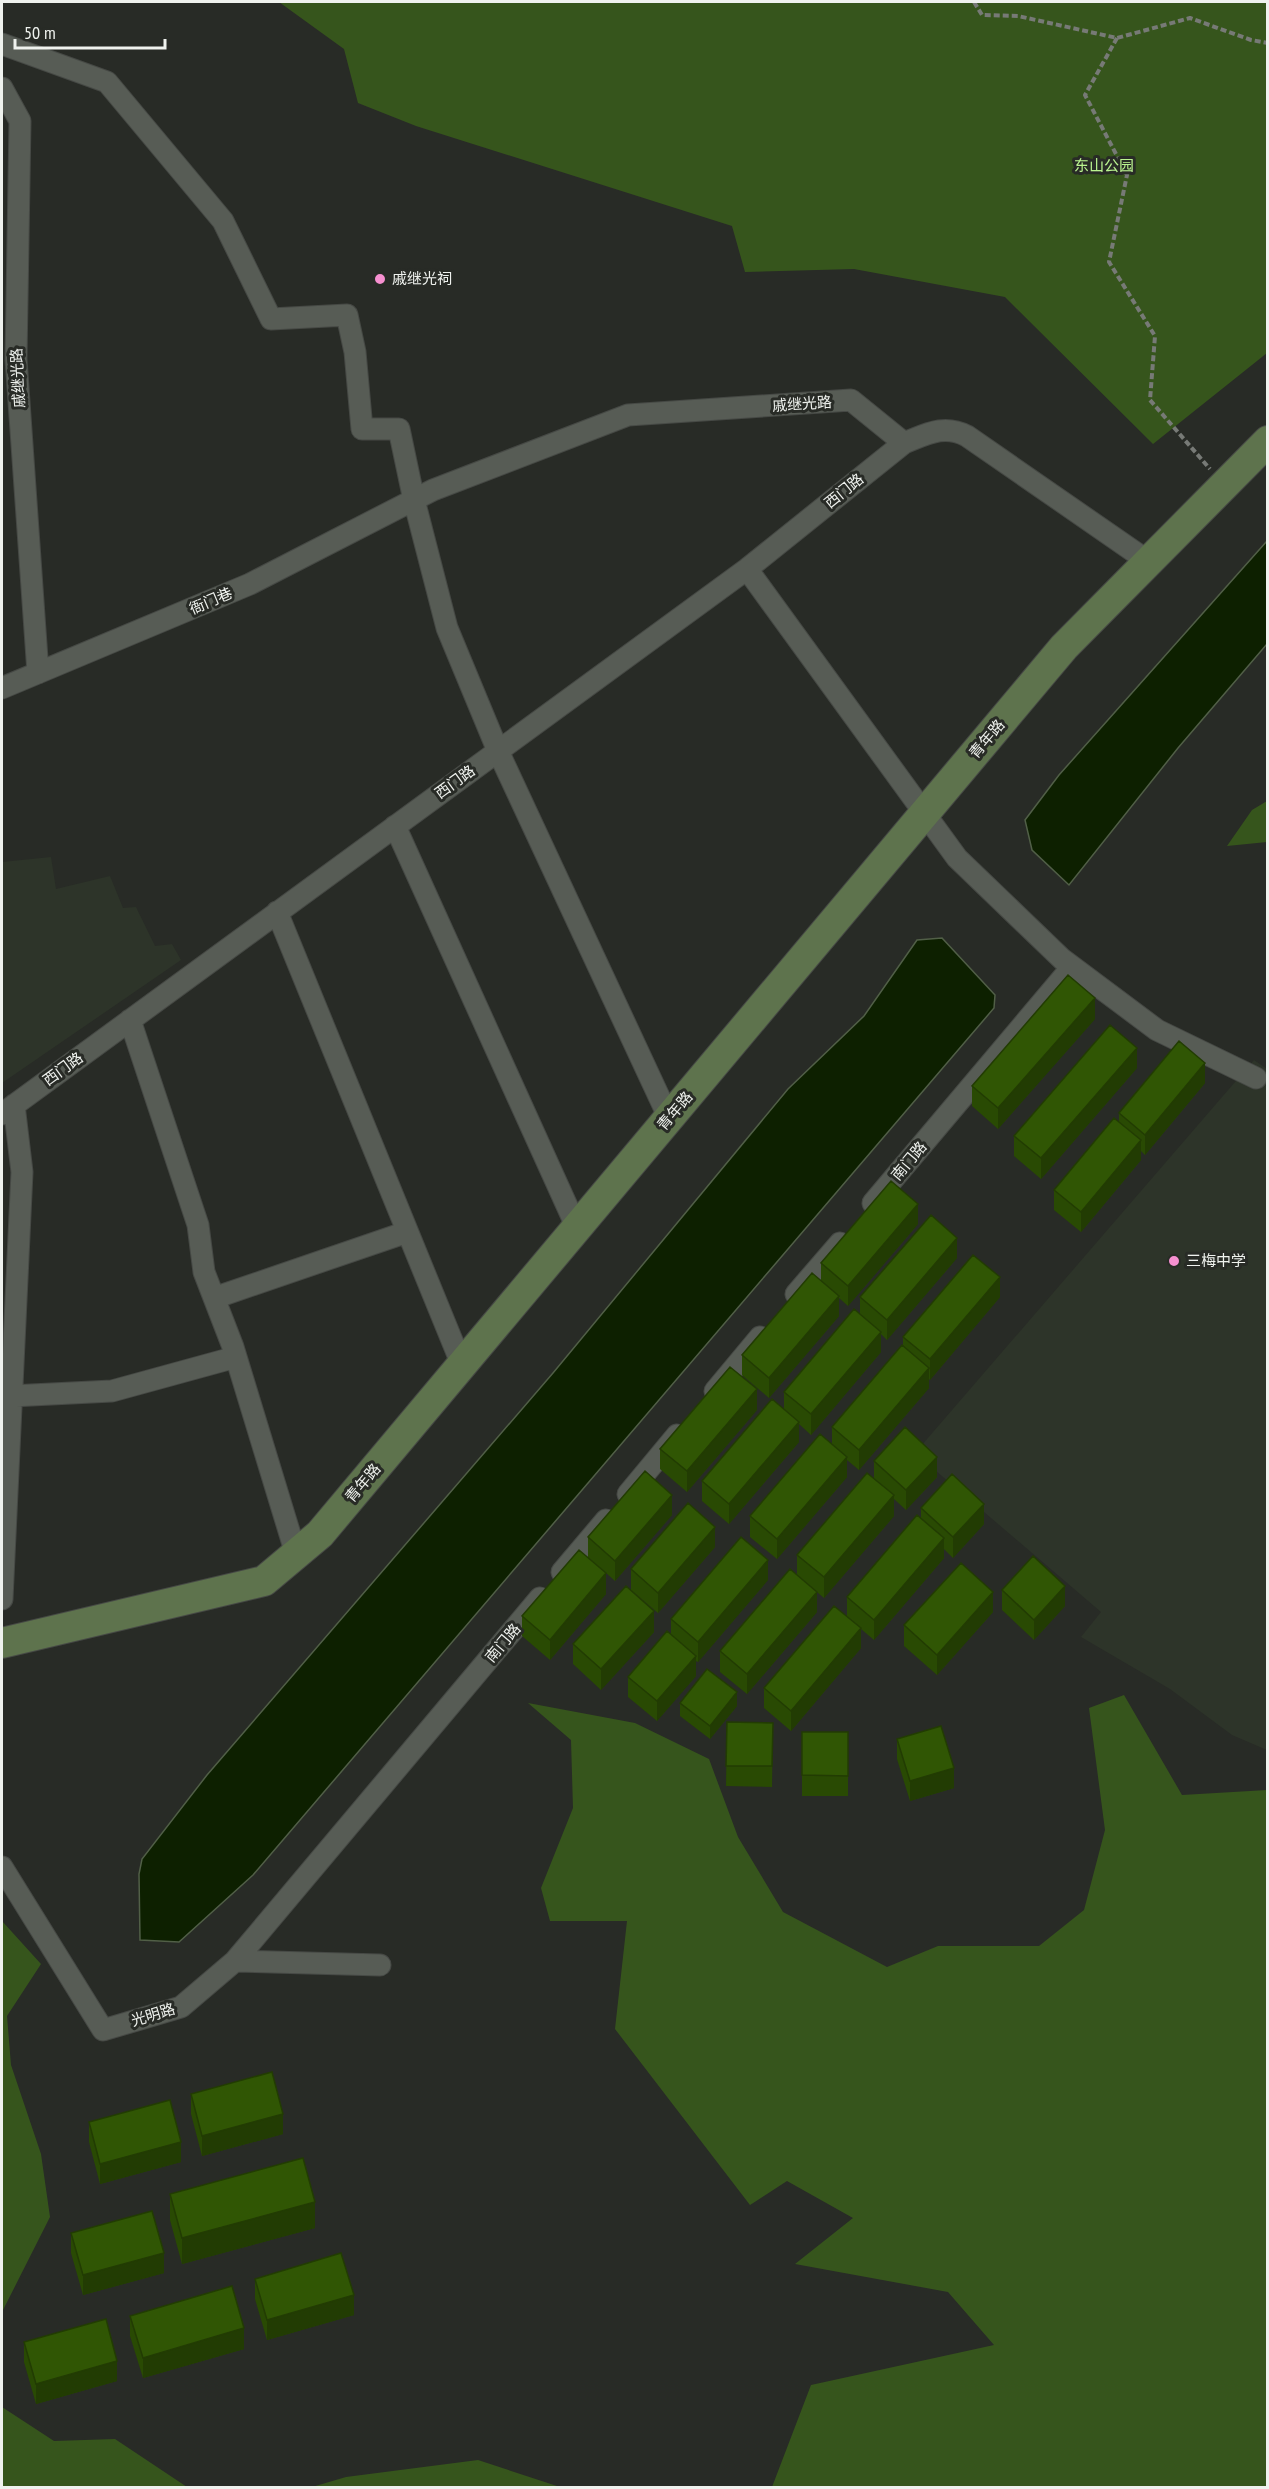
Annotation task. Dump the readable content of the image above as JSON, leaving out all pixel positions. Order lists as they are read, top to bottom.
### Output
{
  "streets": {
    "main road": ["青年路"],
    "street": [
      "戚继光路",
      "西门路",
      "衙门巷",
      "南门路",
      "光明路"
    ]
  },
  "crossings": [
    ["戚继光路", "西门路"],
    ["戚继光路", "衙门巷"],
    ["南门路", "光明路"]
  ],
  "parks": ["东山公园"],
  "places": ["戚继光祠", "三梅中学"],
  "scale_bar": "50 m"
}
